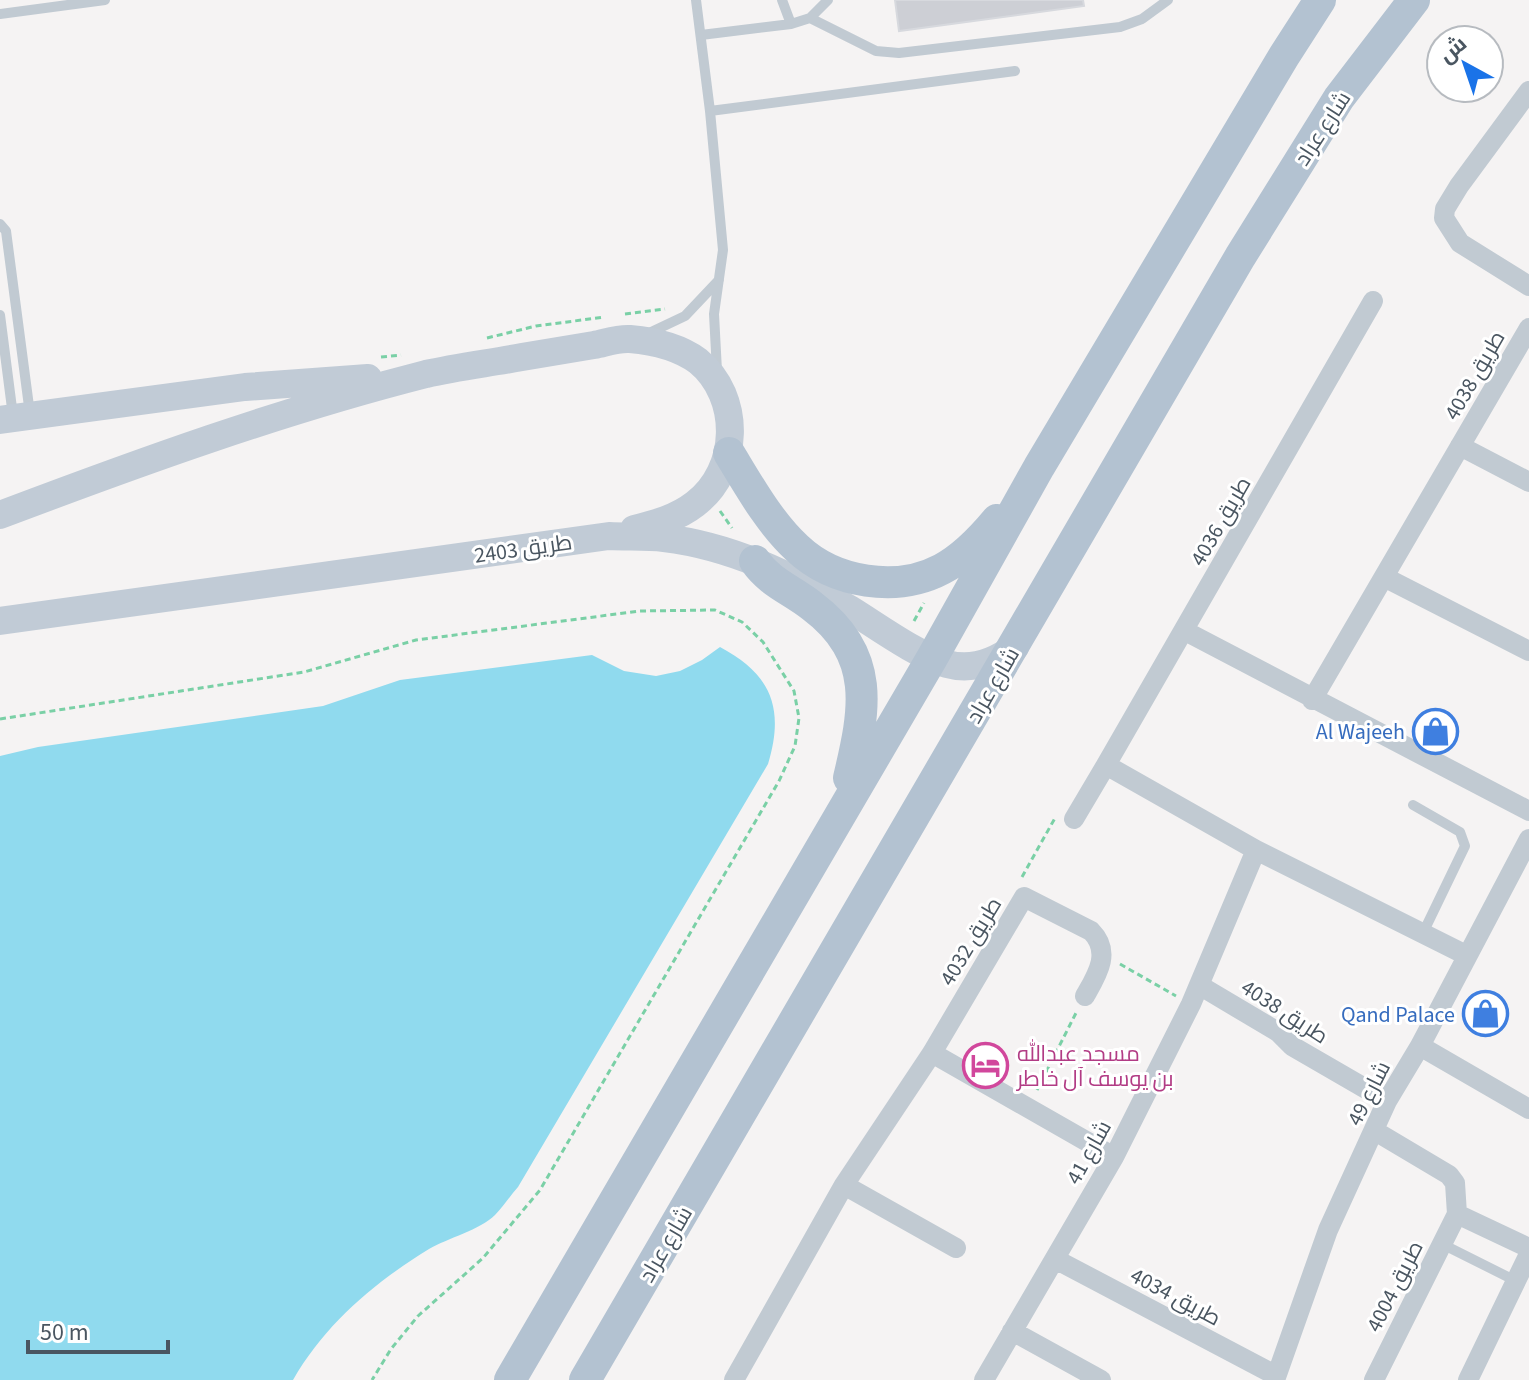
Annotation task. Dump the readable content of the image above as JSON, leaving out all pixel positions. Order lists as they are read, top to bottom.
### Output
{
  "streets": {
    "main road": ["شارع عراد", "طريق 2403"],
    "street": [
      "طريق 4038",
      "طريق 4036",
      "طريق 4032",
      "شارع 49",
      "شارع 41",
      "طريق 4004",
      "طريق 4034"
    ]
  },
  "crossings": [
    ["شارع عراد", "طريق 2403"],
    ["طريق 4038", "شارع 49"],
    ["طريق 4038", "شارع 41"],
    ["شارع 49", "طريق 4034"],
    ["شارع 41", "طريق 4034"]
  ],
  "places": {
    "shop": ["Al Wajeeh", "Qand Palace"],
    "hotel": ["مسجد عبدالله بن يوسف آل خاطر"]
  },
  "scale_bar": "50 m",
  "north": "top left"
}
